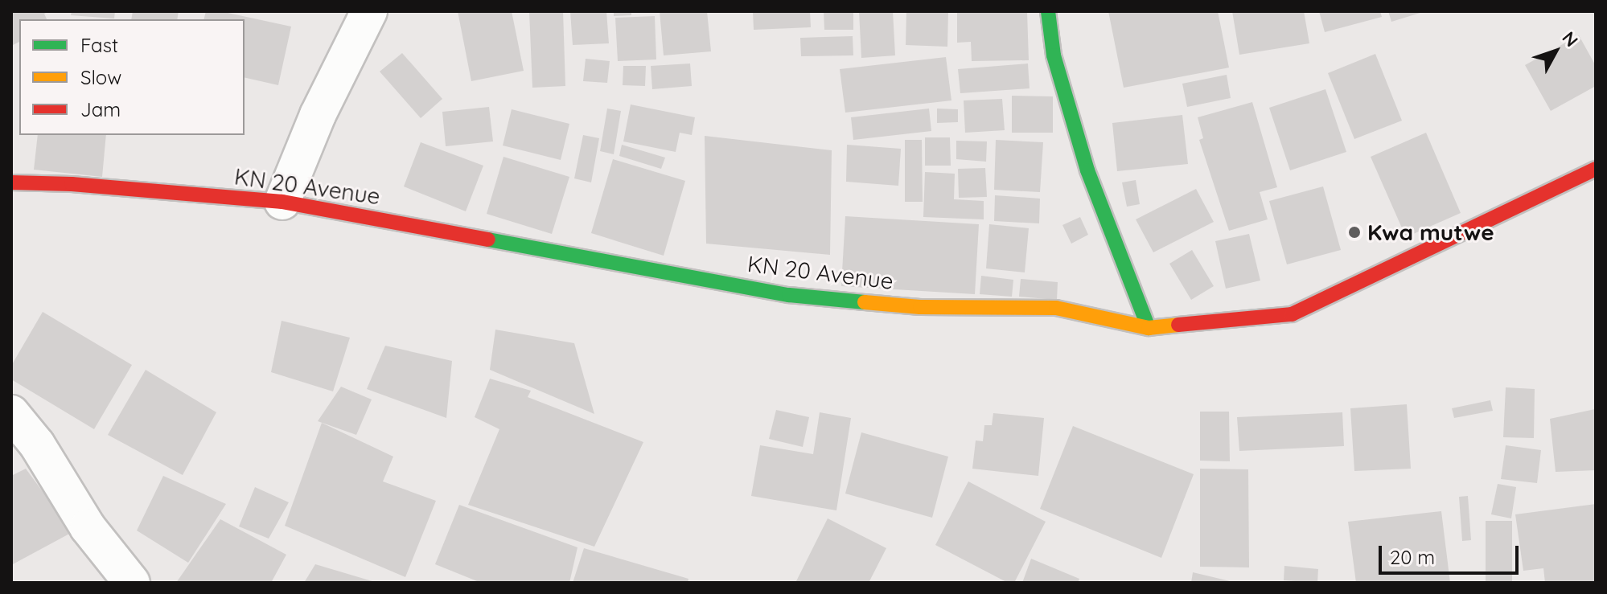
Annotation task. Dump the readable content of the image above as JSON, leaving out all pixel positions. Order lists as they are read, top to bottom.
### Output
{
  "streets": {
    "main road": ["KN 20 Avenue"]
  },
  "places": ["Kwa mutwe"],
  "legend": ["Fast", "Slow", "Jam"],
  "scale_bar": "20 m",
  "north": "top right"
}
